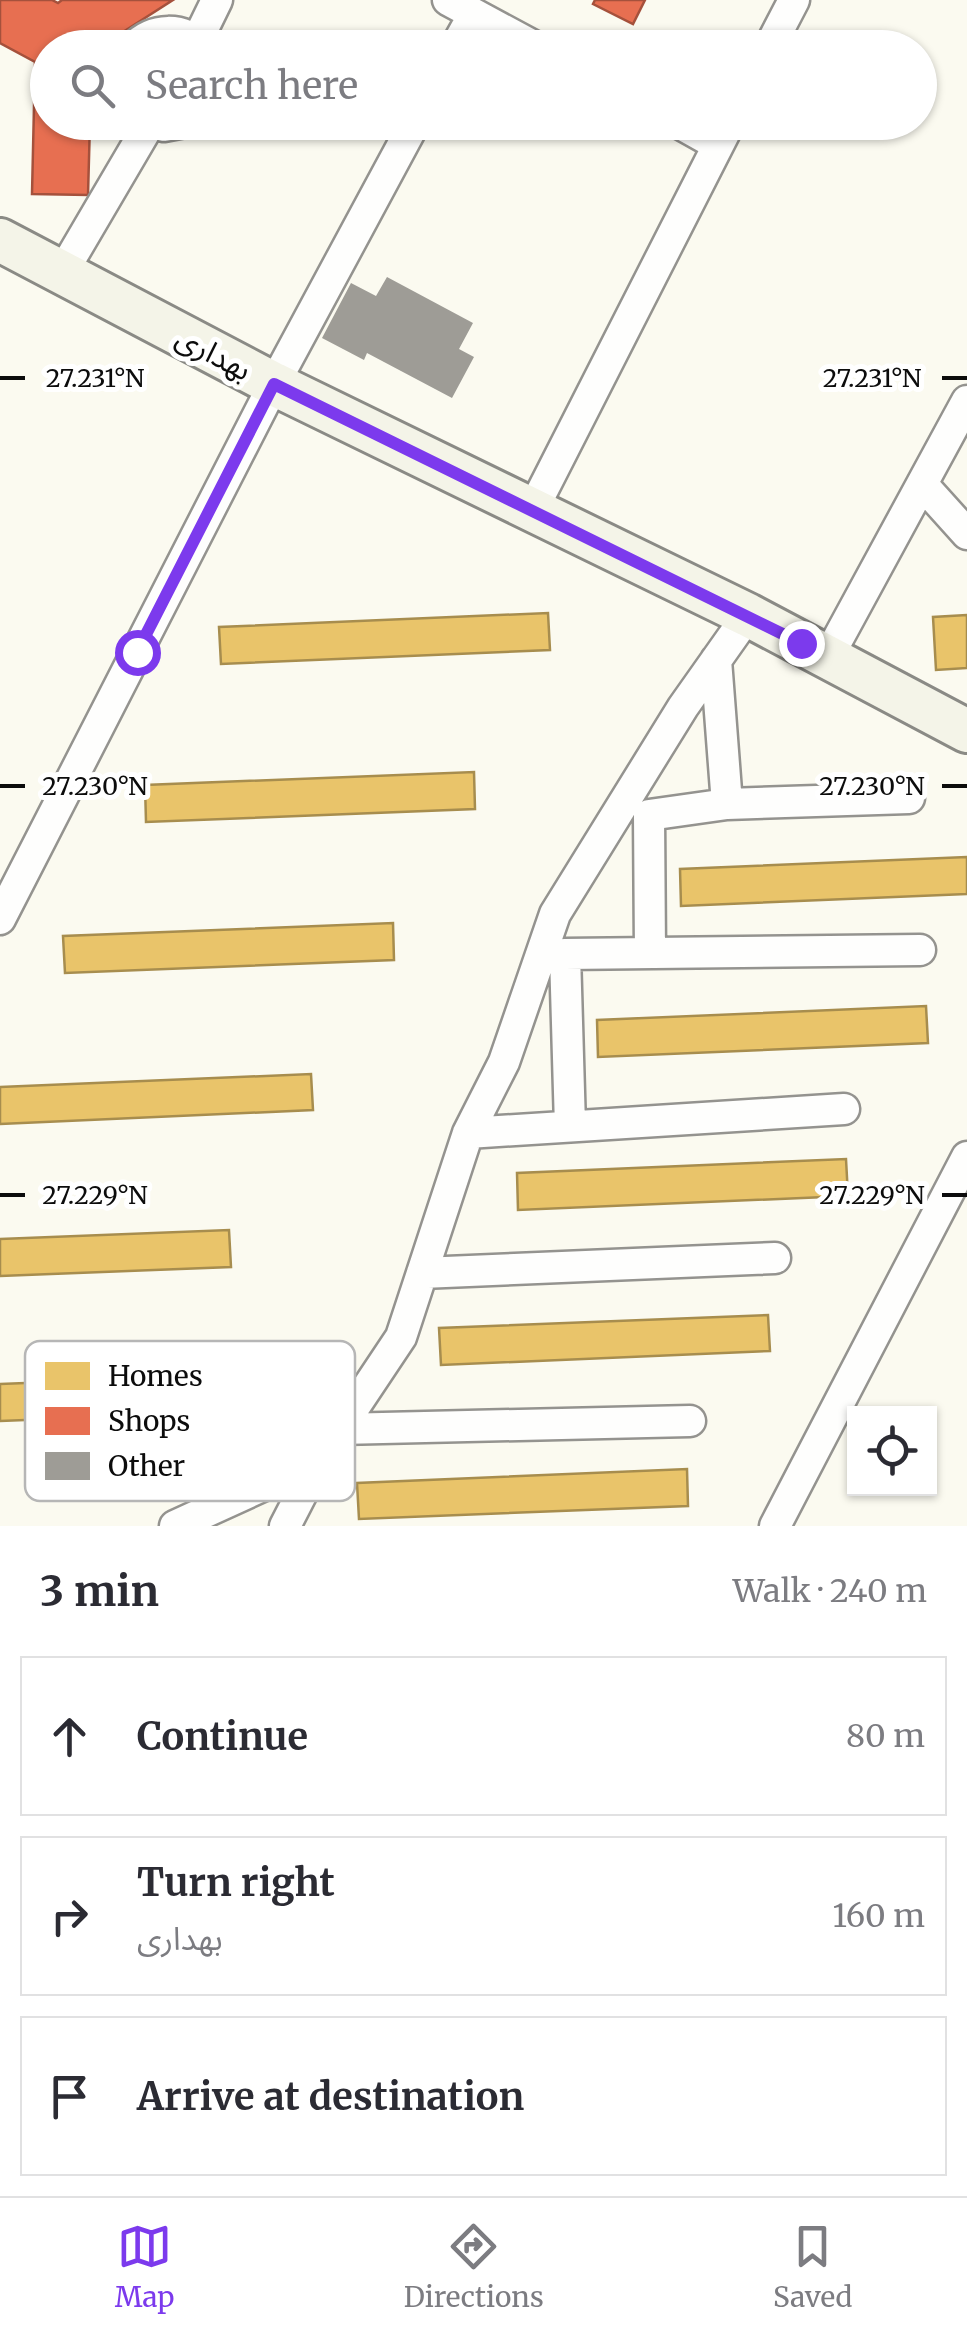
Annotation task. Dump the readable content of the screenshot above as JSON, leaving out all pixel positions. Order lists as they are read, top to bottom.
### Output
{
  "streets": {
    "street": ["بهداری"]
  },
  "legend": ["Homes", "Shops", "Other"],
  "page": {
    "search": "Search here",
    "heading": ["3 min", "Walk · 240 m"],
    "list": [
      ["Continue", "80 m"],
      ["Turn right", "بهداری", "160 m"],
      "Arrive at destination"
    ],
    "nav": ["Map", "Directions", "Saved"]
  },
  "coordinates": ["27.231°N", "27.230°N", "27.229°N"]
}
